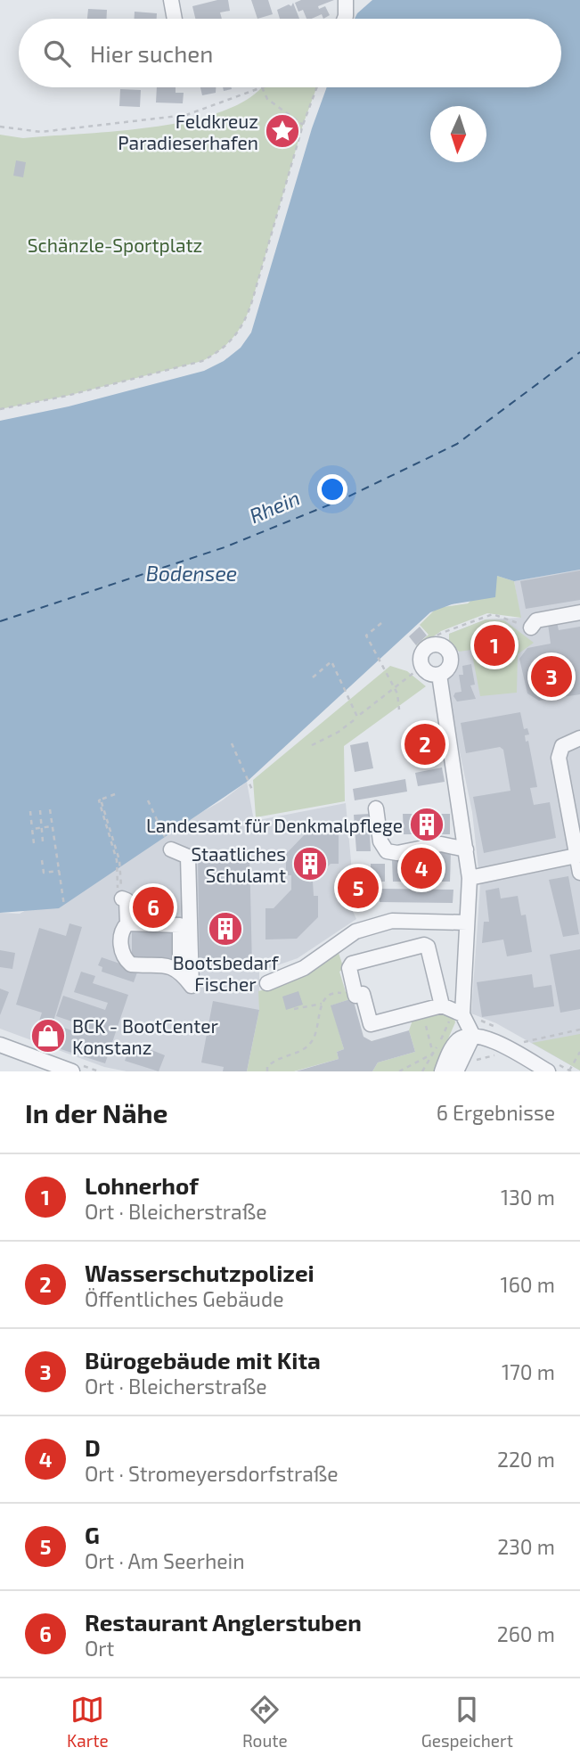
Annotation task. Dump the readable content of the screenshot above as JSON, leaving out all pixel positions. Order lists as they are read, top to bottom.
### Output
{
  "water": ["Rhein", "Bodensee"],
  "parks": ["Schänzle-Sportplatz"],
  "places": {
    "place": ["Feldkreuz Paradieserhafen"],
    "building": ["Landesamt für Denkmalpflege", "Staatliches Schulamt", "Bootsbedarf Fischer"],
    "shop": ["BCK - BootCenter Konstanz"]
  },
  "north": "bottom",
  "page": {
    "search": "Hier suchen",
    "pins": [
      "1",
      "3",
      "2",
      "4",
      "5",
      "6"
    ],
    "heading": ["In der Nähe", "6 Ergebnisse"],
    "list": [
      {
        "mark": "1",
        "name": "Lohnerhof",
        "note": "Ort · Bleicherstraße",
        "value": "130 m"
      },
      {
        "mark": "2",
        "name": "Wasserschutzpolizei",
        "note": "Öffentliches Gebäude",
        "value": "160 m"
      },
      {
        "mark": "3",
        "name": "Bürogebäude mit Kita",
        "note": "Ort · Bleicherstraße",
        "value": "170 m"
      },
      {
        "mark": "4",
        "name": "D",
        "note": "Ort · Stromeyersdorfstraße",
        "value": "220 m"
      },
      {
        "mark": "5",
        "name": "G",
        "note": "Ort · Am Seerhein",
        "value": "230 m"
      },
      {
        "mark": "6",
        "name": "Restaurant Anglerstuben",
        "note": "Ort",
        "value": "260 m"
      }
    ],
    "nav": ["Karte", "Route", "Gespeichert"]
  }
}
